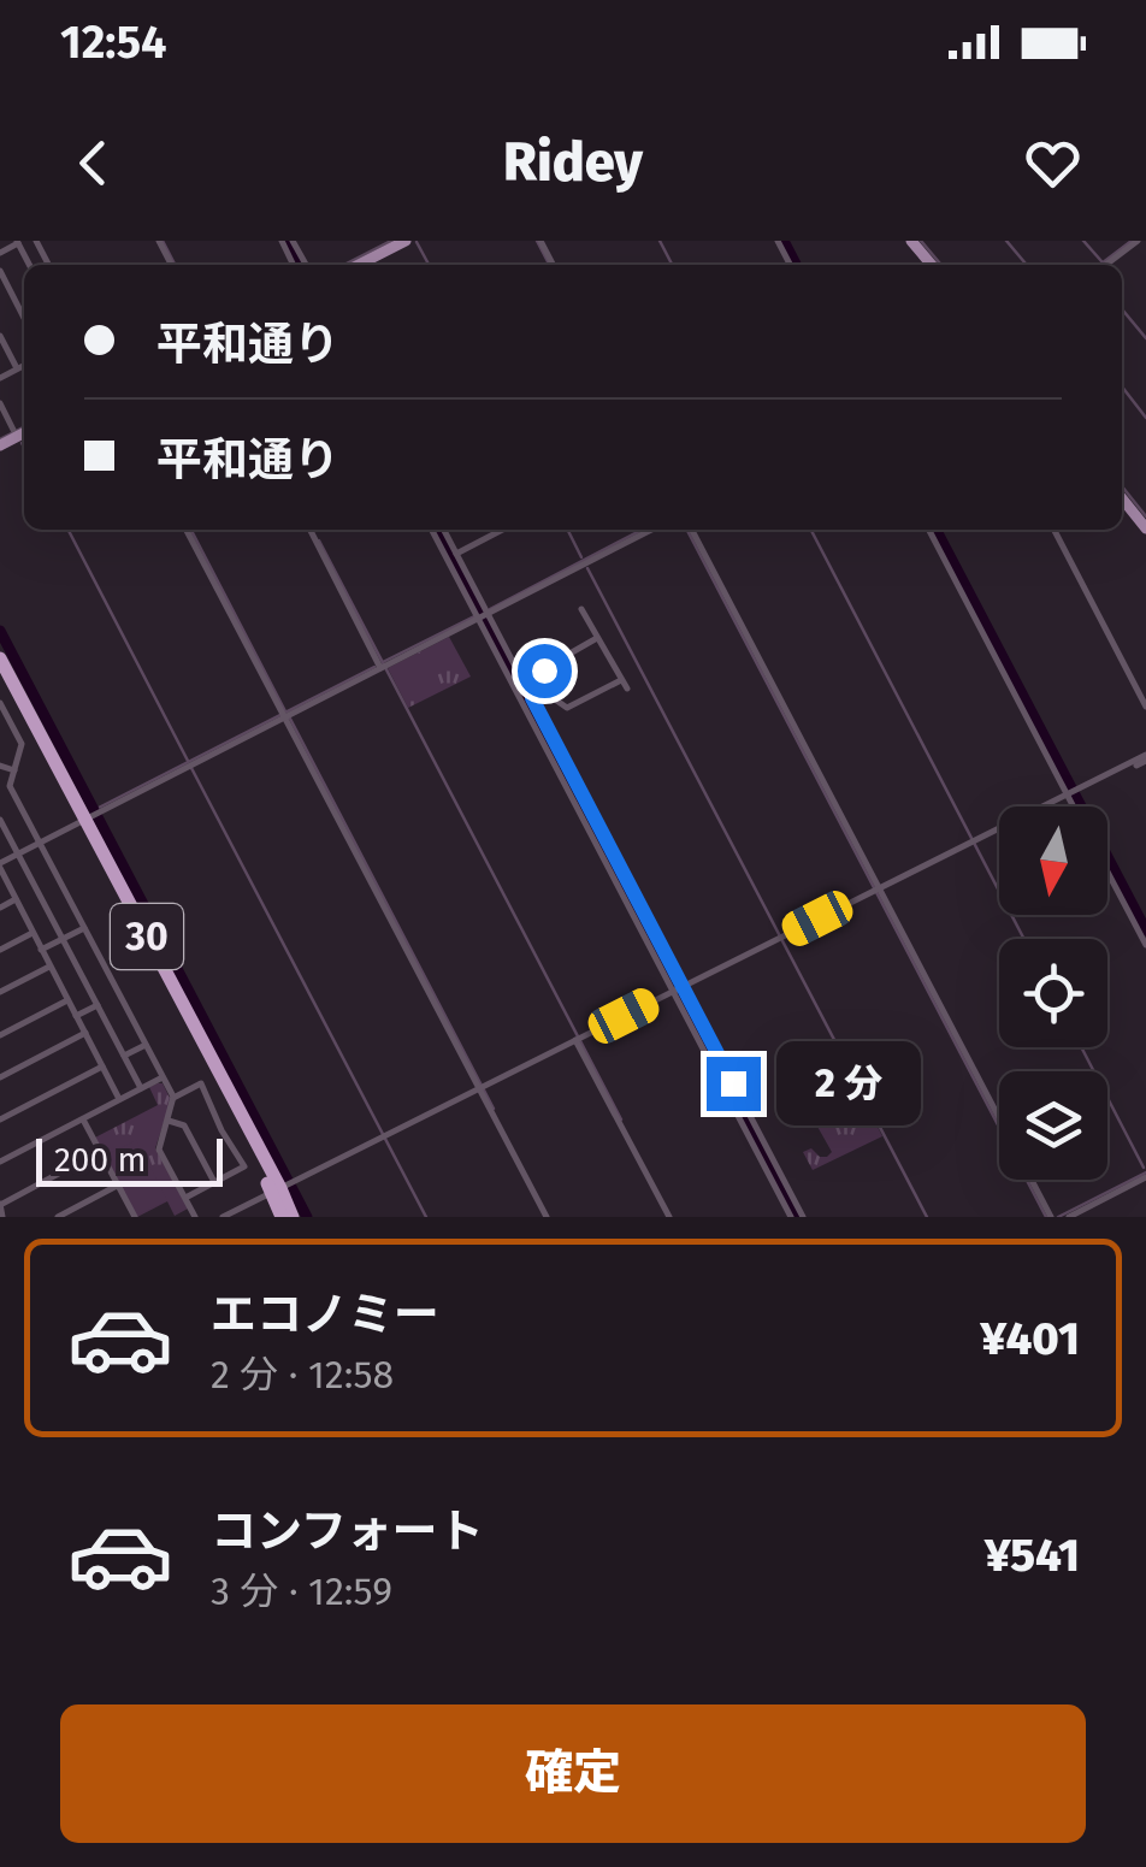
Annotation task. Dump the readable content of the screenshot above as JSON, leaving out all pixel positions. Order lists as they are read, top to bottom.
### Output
{
  "streets": {
    "highway": ["30"]
  },
  "scale_bar": "200 m",
  "north": "bottom",
  "page": {
    "status": "12:54",
    "header": "Ridey",
    "banner": ["平和通り", "平和通り"],
    "bubble": "2 分",
    "scale": "200 m",
    "list": [
      {
        "name": "エコノミー",
        "note": "2 分 · 12:58",
        "value": "¥401"
      },
      {
        "name": "コンフォート",
        "note": "3 分 · 12:59",
        "value": "¥541"
      }
    ],
    "buttons": "確定"
  }
}
